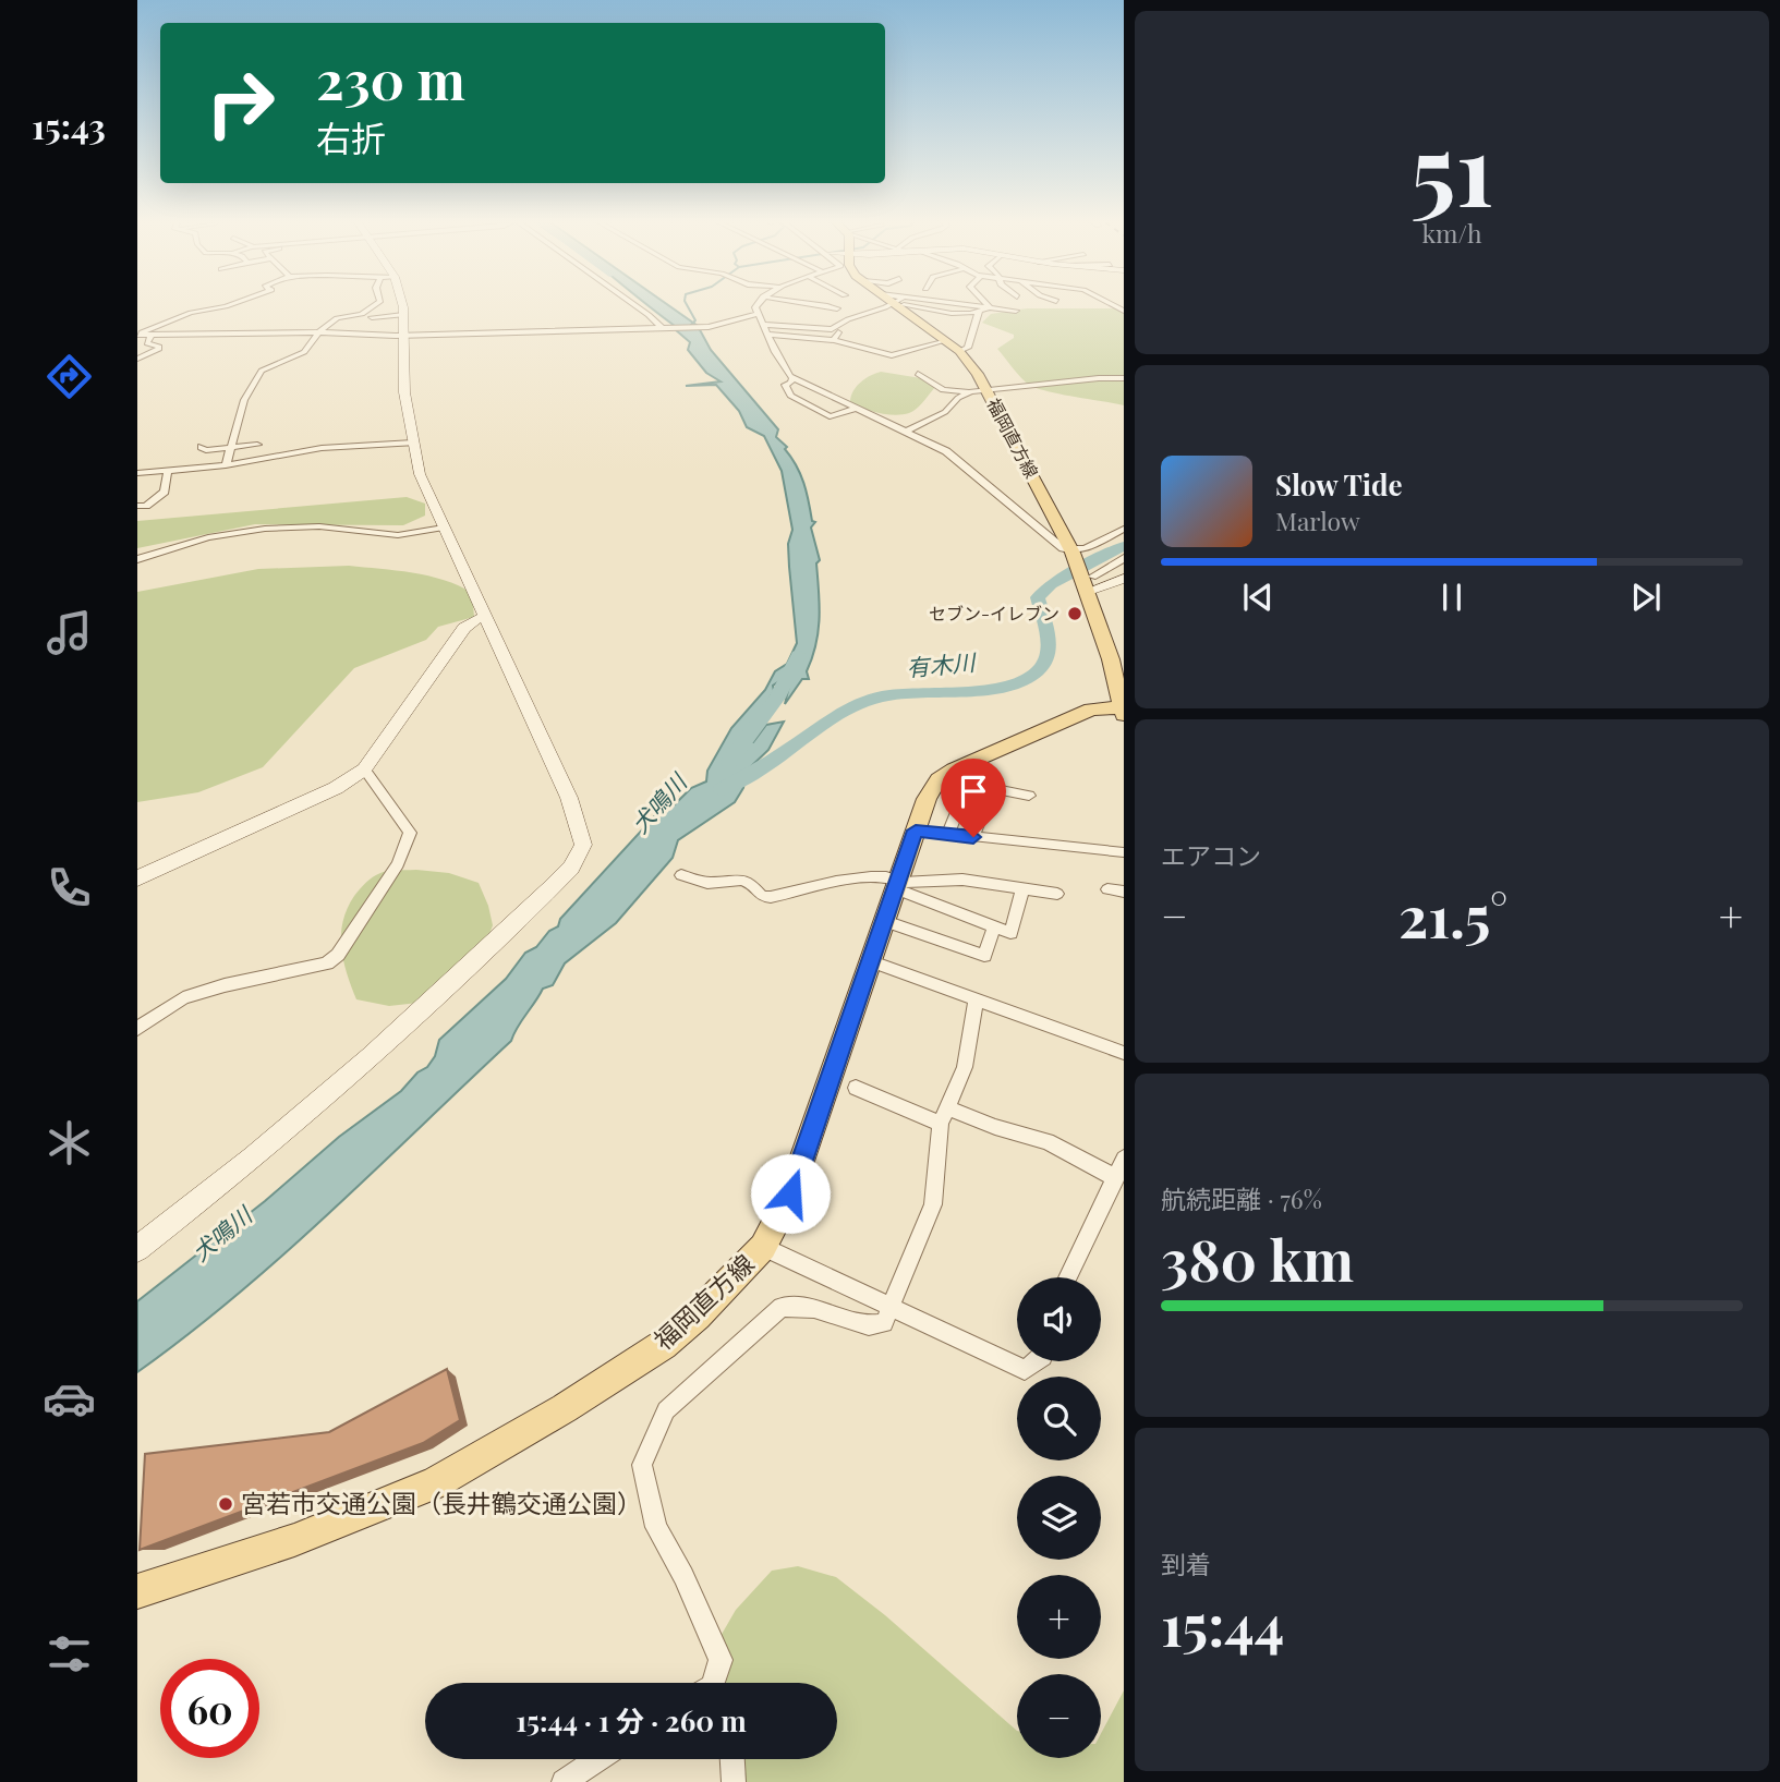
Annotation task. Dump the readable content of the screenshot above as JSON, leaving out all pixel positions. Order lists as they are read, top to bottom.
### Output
{
  "streets": {
    "main road": ["福岡直方線"]
  },
  "water": ["有木川", "犬鳴川"],
  "places": ["セブン-イレブン", "宮若市交通公園（長井鶴交通公園）"],
  "page": {
    "tabs": "15:43",
    "tile": [
      ["51", "km/h"],
      "エアコン",
      ["航続距離 · 76%", "380 km"],
      ["到着", "15:44"]
    ],
    "turn": ["230 m", "右折"],
    "song": ["Slow Tide", "Marlow"],
    "heat": ["−", "21.5°", "+"],
    "map_buttons": ["+", "−"],
    "limit": "60",
    "trip": "15:44 · 1 分 · 260 m"
  }
}
